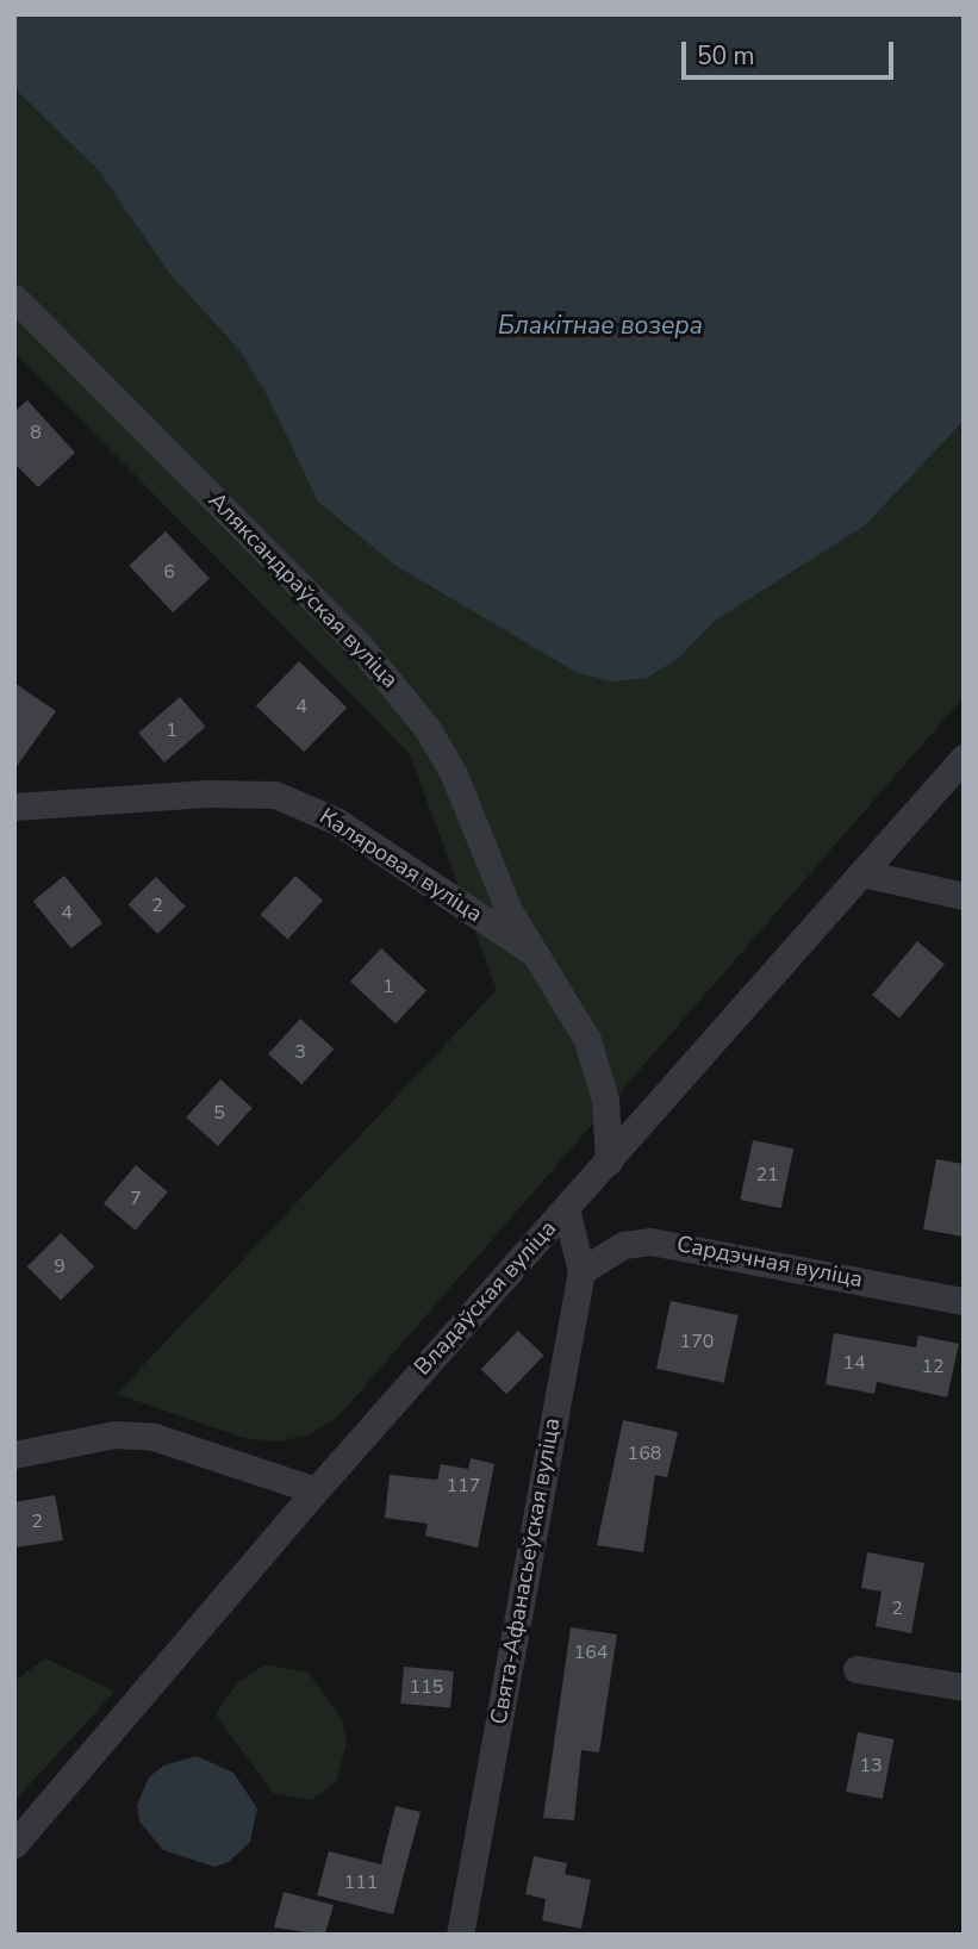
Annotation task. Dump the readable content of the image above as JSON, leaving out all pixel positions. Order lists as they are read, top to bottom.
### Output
{
  "streets": {
    "street": [
      "Аляксандраўская вуліца",
      "Каляровая вуліца",
      "Сардэчная вуліца",
      "Владаўская вуліца",
      "Свята-Афанасьеўская вуліца"
    ]
  },
  "crossings": [
    ["Аляксандраўская вуліца", "Каляровая вуліца"],
    ["Аляксандраўская вуліца", "Владаўская вуліца"],
    ["Сардэчная вуліца", "Свята-Афанасьеўская вуліца"],
    ["Владаўская вуліца", "Свята-Афанасьеўская вуліца"]
  ],
  "water": ["Блакітнае возера"],
  "house_numbers": [
    "8",
    "6",
    "4",
    "1",
    "2",
    "4",
    "1",
    "3",
    "5",
    "21",
    "7",
    "9",
    "170",
    "14",
    "12",
    "168",
    "117",
    "2",
    "2",
    "164",
    "115",
    "13",
    "111"
  ],
  "scale_bar": "50 m"
}
